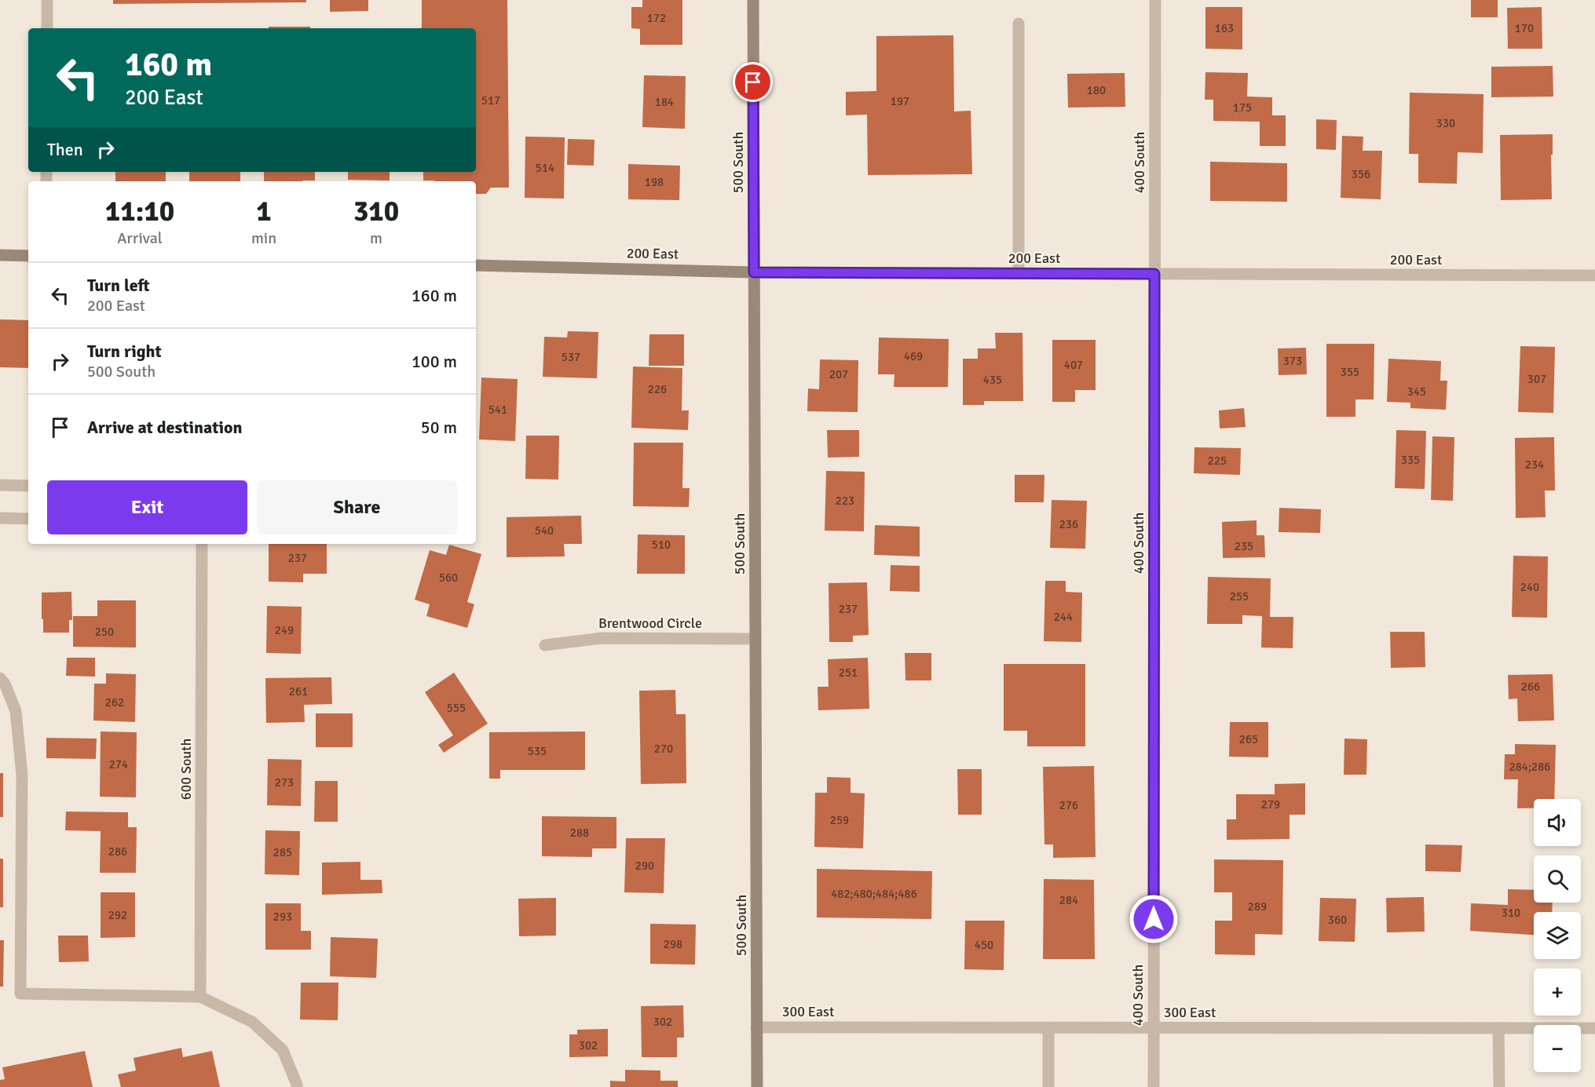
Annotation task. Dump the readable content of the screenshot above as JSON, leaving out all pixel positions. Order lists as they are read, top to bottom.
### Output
{
  "streets": {
    "main road": ["500 South", "200 East"],
    "street": [
      "400 South",
      "Brentwood Circle",
      "600 South",
      "300 East"
    ]
  },
  "crossings": [
    ["500 South", "200 East"],
    ["500 South", "Brentwood Circle"],
    ["500 South", "300 East"],
    ["400 South", "200 East"],
    ["400 South", "300 East"]
  ],
  "house_numbers": [
    "172",
    "163",
    "170",
    "180",
    "517",
    "197",
    "184",
    "175",
    "330",
    "514",
    "356",
    "198",
    "469",
    "537",
    "373",
    "407",
    "355",
    "207",
    "307",
    "435",
    "226",
    "345",
    "541",
    "335",
    "225",
    "234",
    "223",
    "236",
    "540",
    "510",
    "235",
    "237",
    "560",
    "240",
    "255",
    "237",
    "244",
    "249",
    "250",
    "251",
    "266",
    "261",
    "262",
    "555",
    "265",
    "270",
    "535",
    "274",
    "284;286",
    "273",
    "279",
    "276",
    "259",
    "288",
    "286",
    "285",
    "290",
    "482;480;484;486",
    "284",
    "289",
    "310",
    "292",
    "293",
    "360",
    "298",
    "450",
    "302",
    "302"
  ],
  "page": {
    "turn": ["160 m", "200 East"],
    "then": "Then",
    "eta": [
      "11:10",
      "Arrival",
      "1",
      "min",
      "310",
      "m"
    ],
    "list": [
      {
        "name": "Turn left",
        "note": "200 East",
        "value": "160 m"
      },
      {
        "name": "Turn right",
        "note": "500 South",
        "value": "100 m"
      },
      {
        "name": "Arrive at destination",
        "value": "50 m"
      }
    ],
    "buttons": ["Exit", "Share"],
    "map_buttons": ["+", "−"]
  }
}
